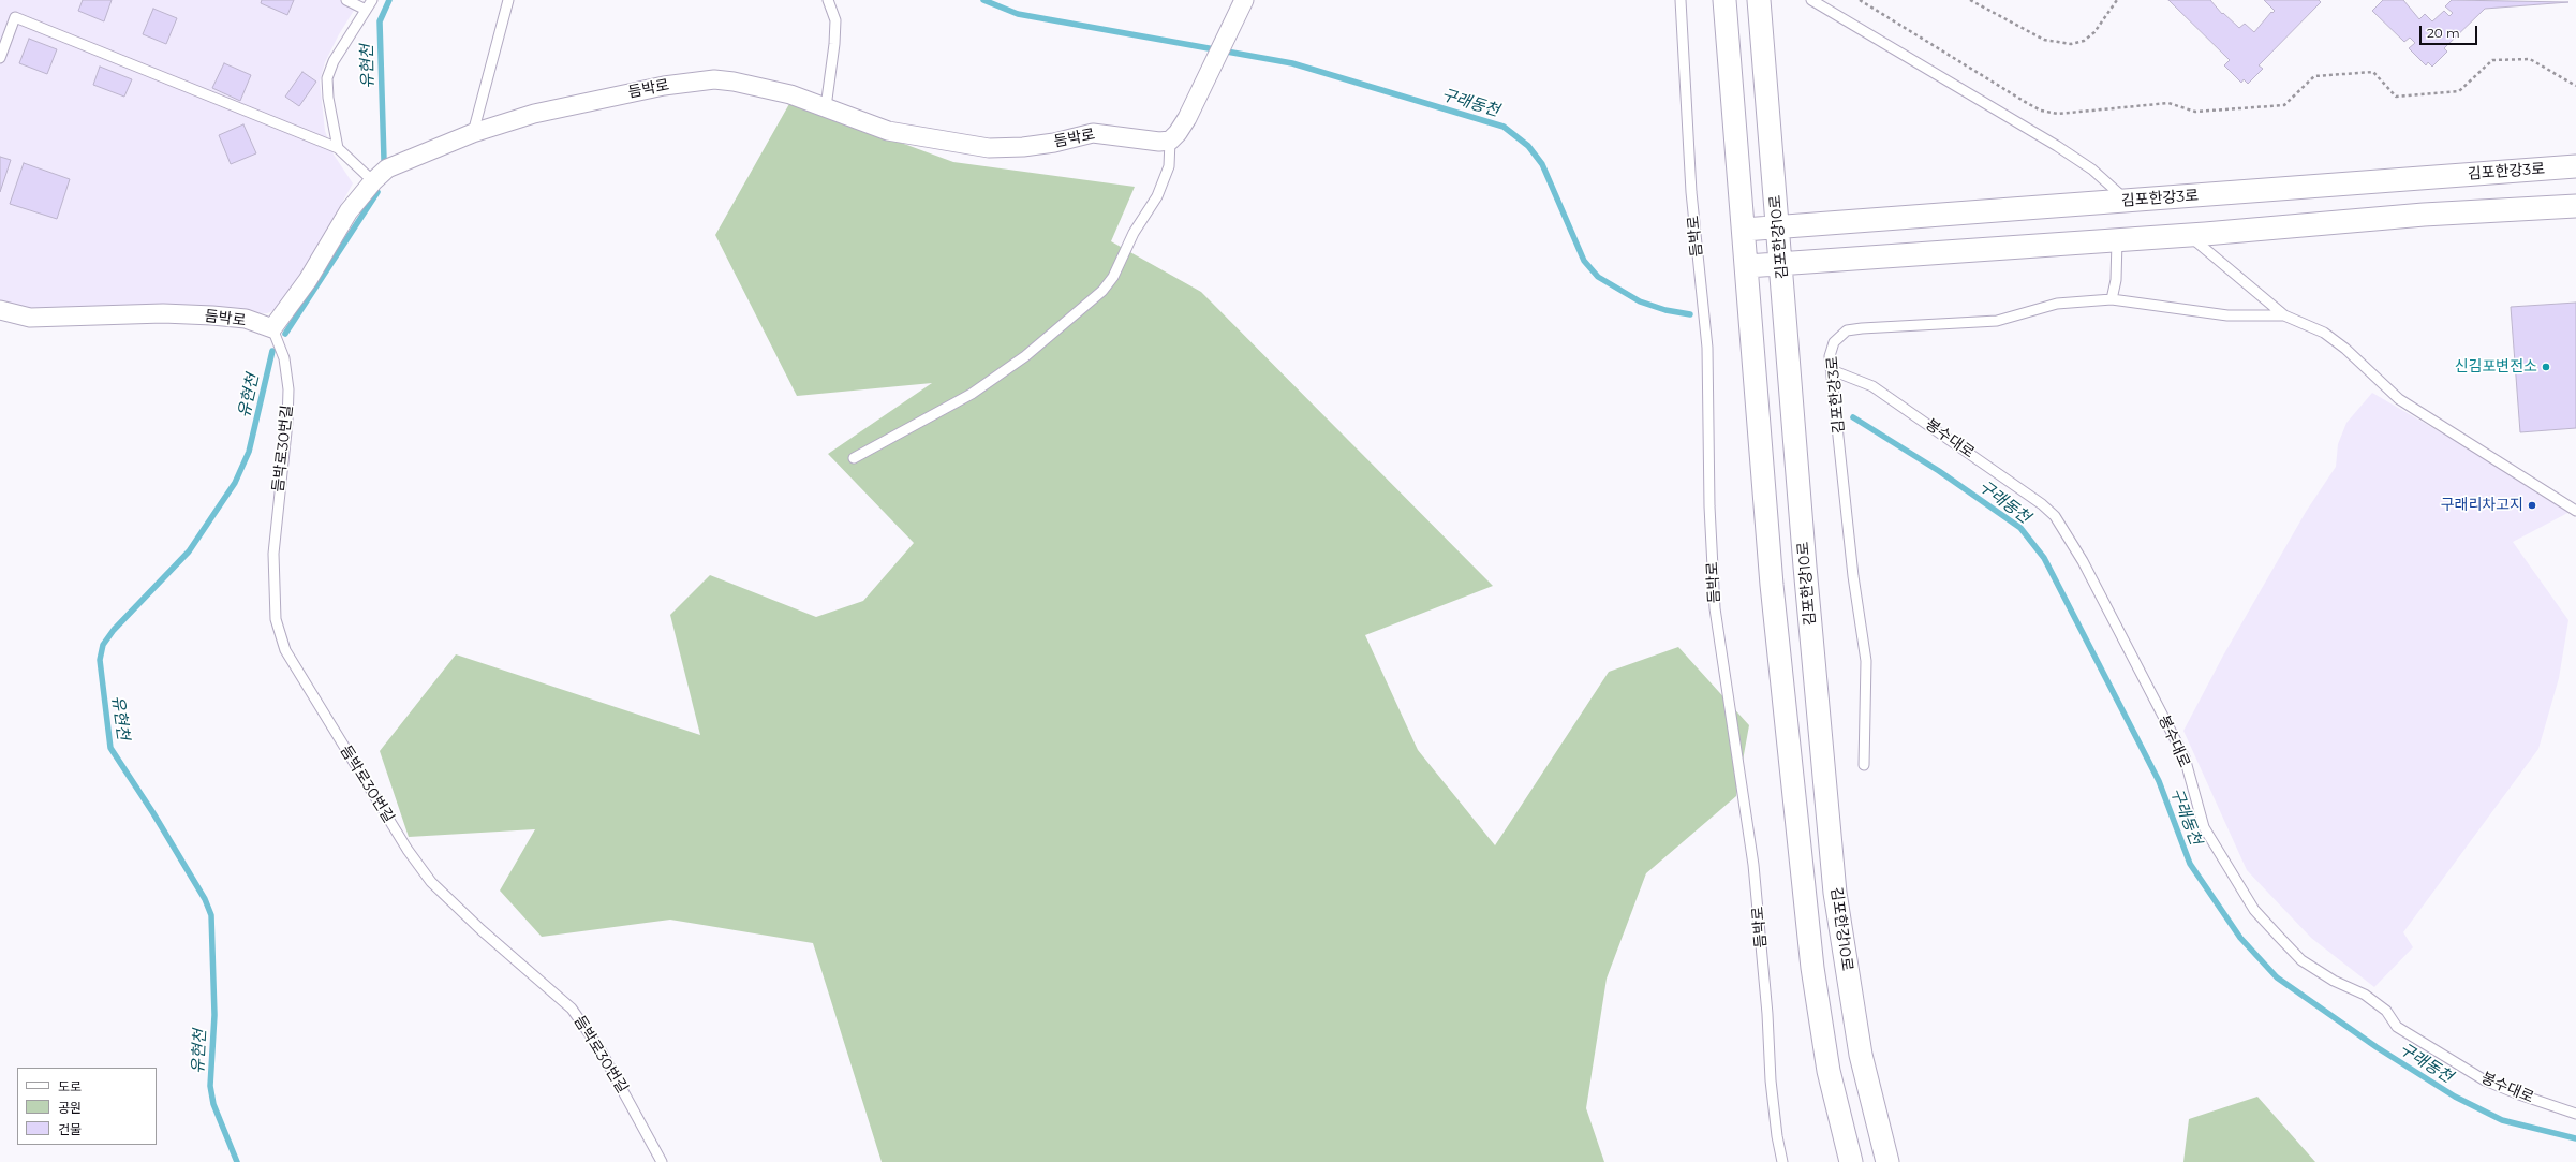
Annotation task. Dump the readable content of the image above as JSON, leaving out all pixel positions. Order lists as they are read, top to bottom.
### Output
{
  "streets": {
    "street": ["듬박로", "김포한강3로", "김포한강10로"],
    "lane": ["봉수대로", "듬박로30번길"]
  },
  "crossings": [
    ["듬박로", "듬박로30번길"],
    ["김포한강3로", "김포한강10로"],
    ["김포한강3로", "봉수대로"]
  ],
  "water": ["유현천", "구래동천"],
  "places": ["신김포변전소", "구래리차고지"],
  "legend": ["도로", "공원", "건물"],
  "scale_bar": "20 m"
}
